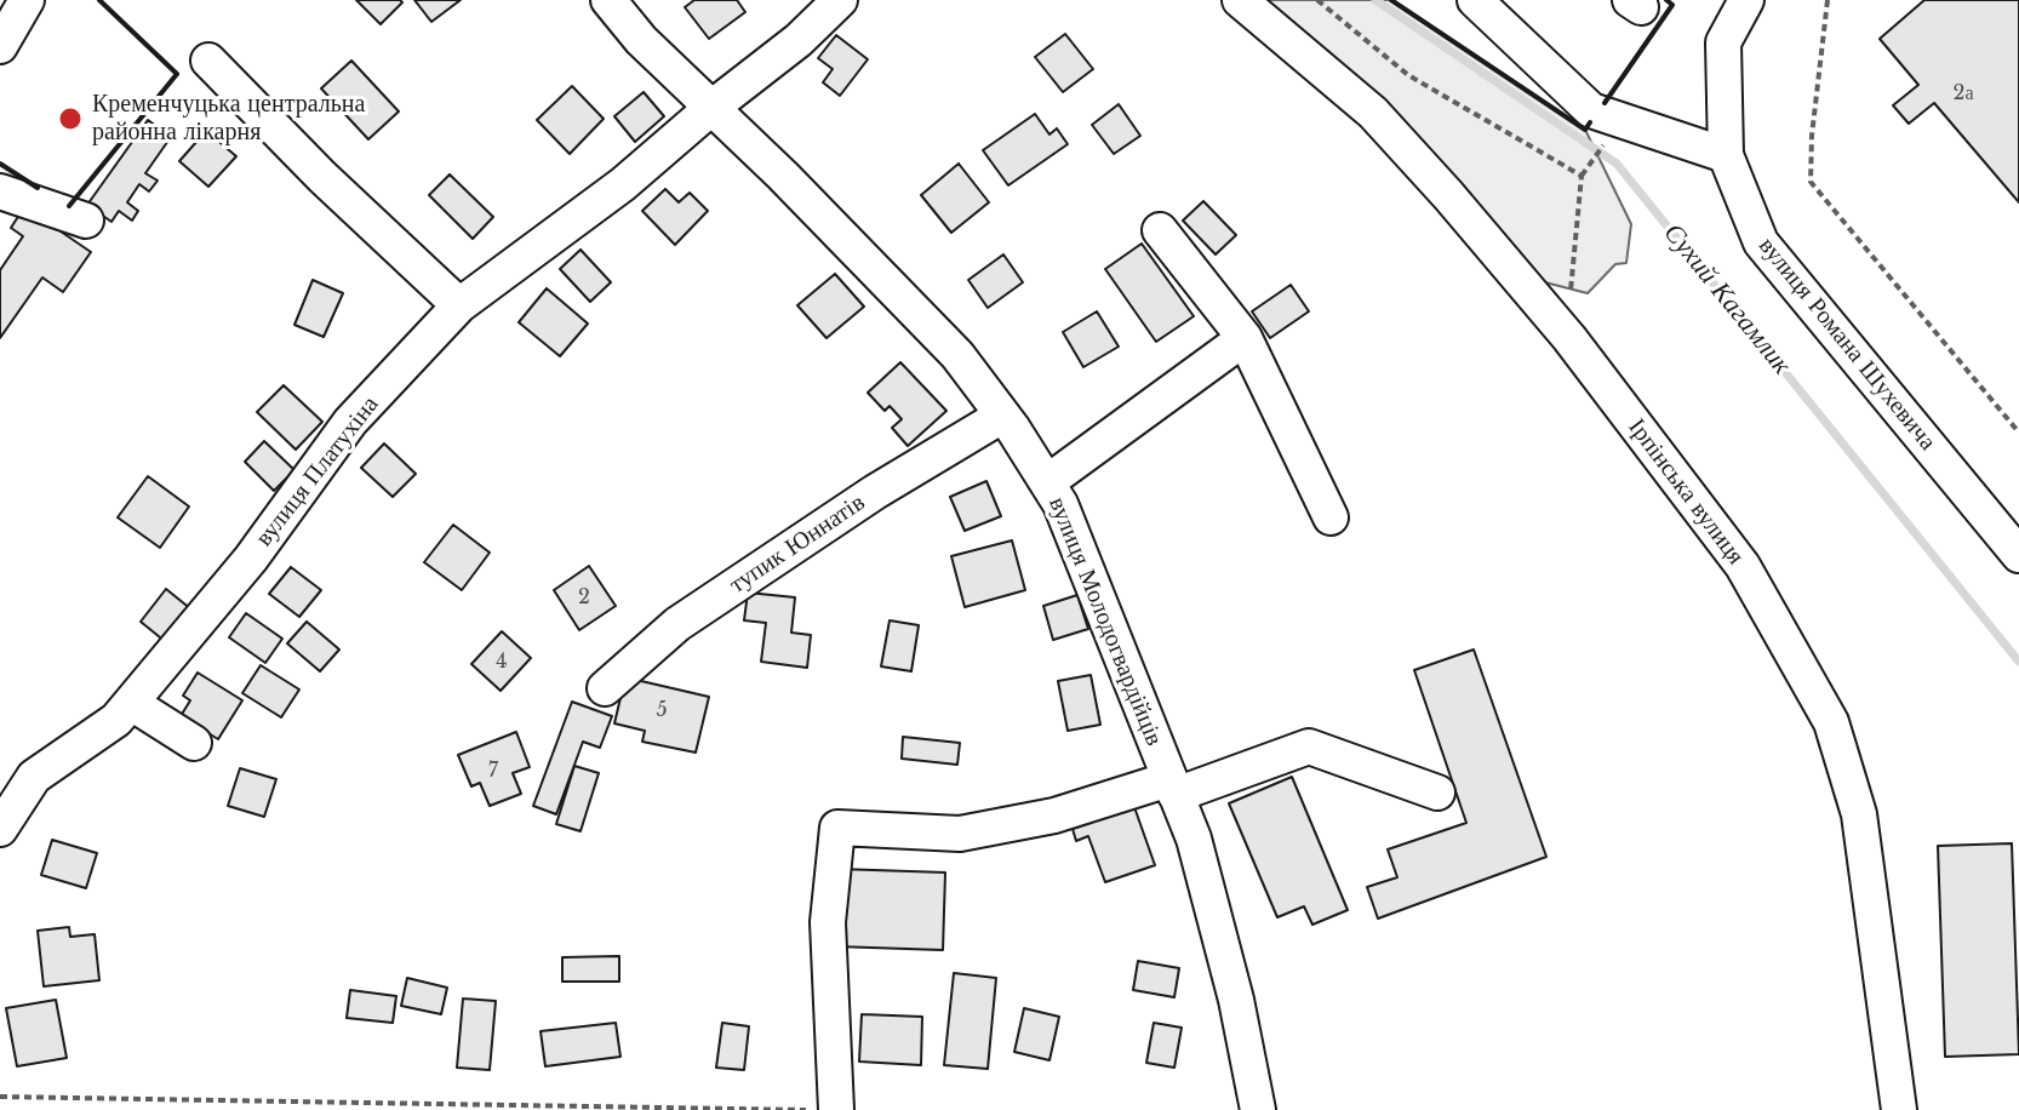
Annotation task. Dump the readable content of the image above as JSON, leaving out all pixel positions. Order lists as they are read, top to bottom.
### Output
{
  "streets": {
    "street": [
      "вулиця Романа Шухевича",
      "вулиця Платухіна",
      "Ірпінська вулиця",
      "тупик Юннатів",
      "вулиця Молодогвардійців"
    ]
  },
  "crossings": [
    ["вулиця Платухіна", "вулиця Молодогвардійців"],
    ["тупик Юннатів", "вулиця Молодогвардійців"]
  ],
  "water": ["Сухий Кагамлик"],
  "places": ["Кременчуцька центральна районна лікарня"],
  "house_numbers": [
    "2а",
    "2",
    "4",
    "5",
    "7"
  ]
}
